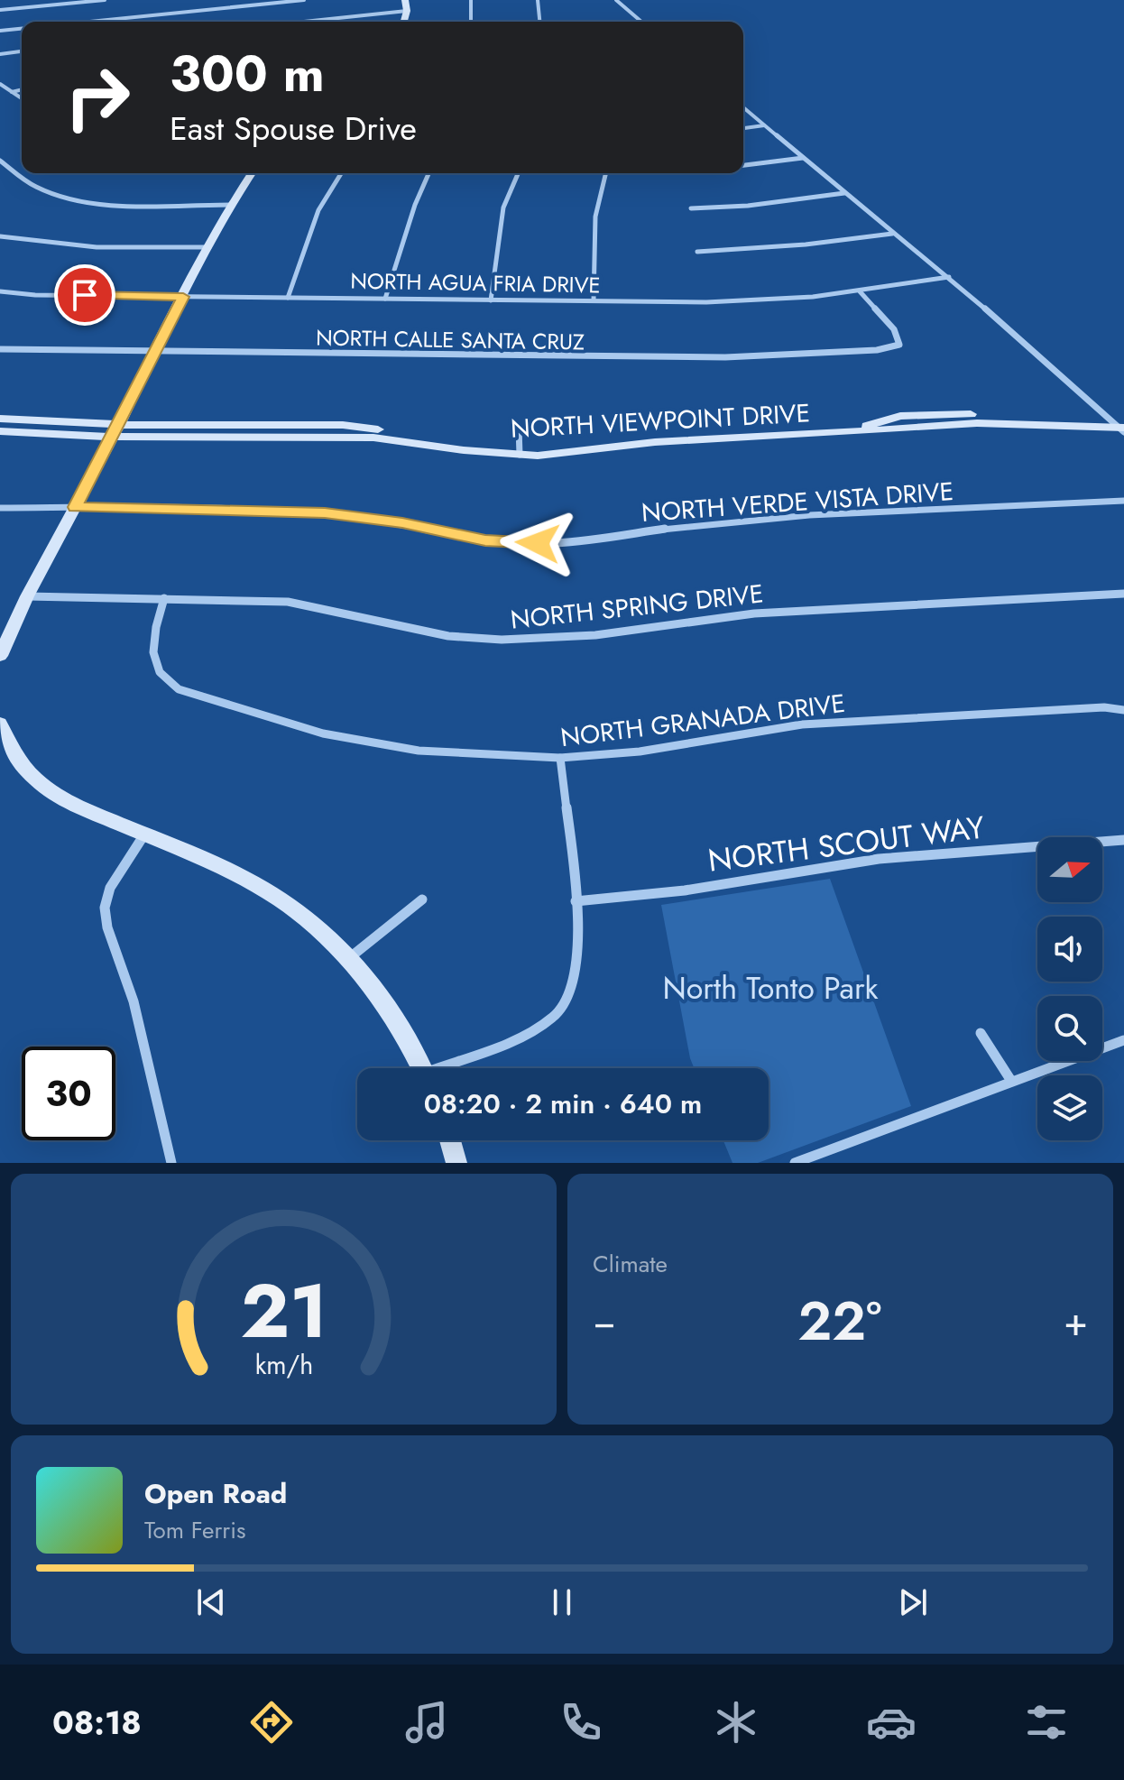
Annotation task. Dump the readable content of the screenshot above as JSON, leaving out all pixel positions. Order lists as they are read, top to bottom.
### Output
{
  "streets": {
    "main road": ["NORTH VIEWPOINT DRIVE"],
    "street": [
      "NORTH AGUA FRIA DRIVE",
      "NORTH CALLE SANTA CRUZ",
      "NORTH VERDE VISTA DRIVE",
      "NORTH SPRING DRIVE",
      "NORTH GRANADA DRIVE",
      "NORTH SCOUT WAY"
    ]
  },
  "crossings": [
    ["NORTH AGUA FRIA DRIVE", "NORTH CALLE SANTA CRUZ"],
    ["NORTH SPRING DRIVE", "NORTH GRANADA DRIVE"]
  ],
  "parks": ["North Tonto Park"],
  "north": "right",
  "page": {
    "turn": ["300 m", "East Spouse Drive"],
    "limit": "30",
    "trip": "08:20 · 2 min · 640 m",
    "tile": "Climate",
    "heat": ["−", "22°", "+"],
    "song": ["Open Road", "Tom Ferris"],
    "tabs": "08:18",
    "gauge": ["21", "km/h"]
  }
}
